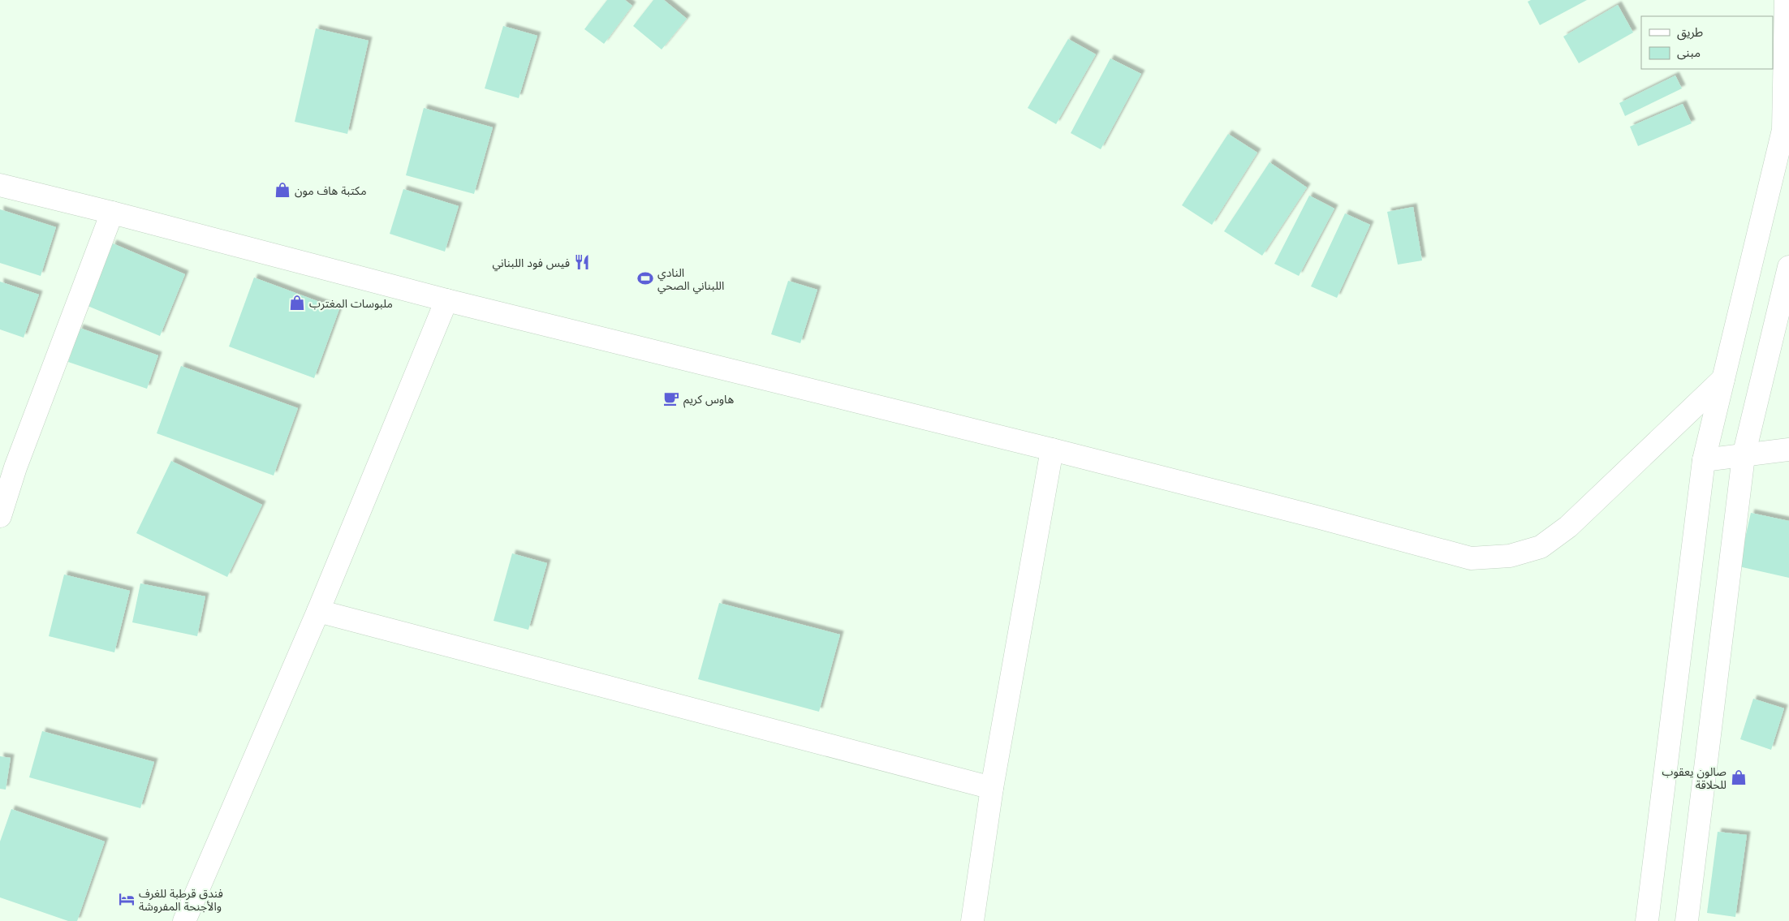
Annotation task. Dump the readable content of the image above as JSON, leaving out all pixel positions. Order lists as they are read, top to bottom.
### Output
{
  "places": {
    "shop": ["مكتبة هاف مون", "ملبوسات المغترب", "صالون يعقوب للحلاقة"],
    "restaurant": ["فيس فود اللبناني"],
    "sports": ["النادي اللبناني الصحي"],
    "cafe": ["هاوس كريم"],
    "hotel": ["فندق قرطبة للغرف والأجنحة المفروشة"]
  },
  "legend": ["طريق", "مبنى"]
}
